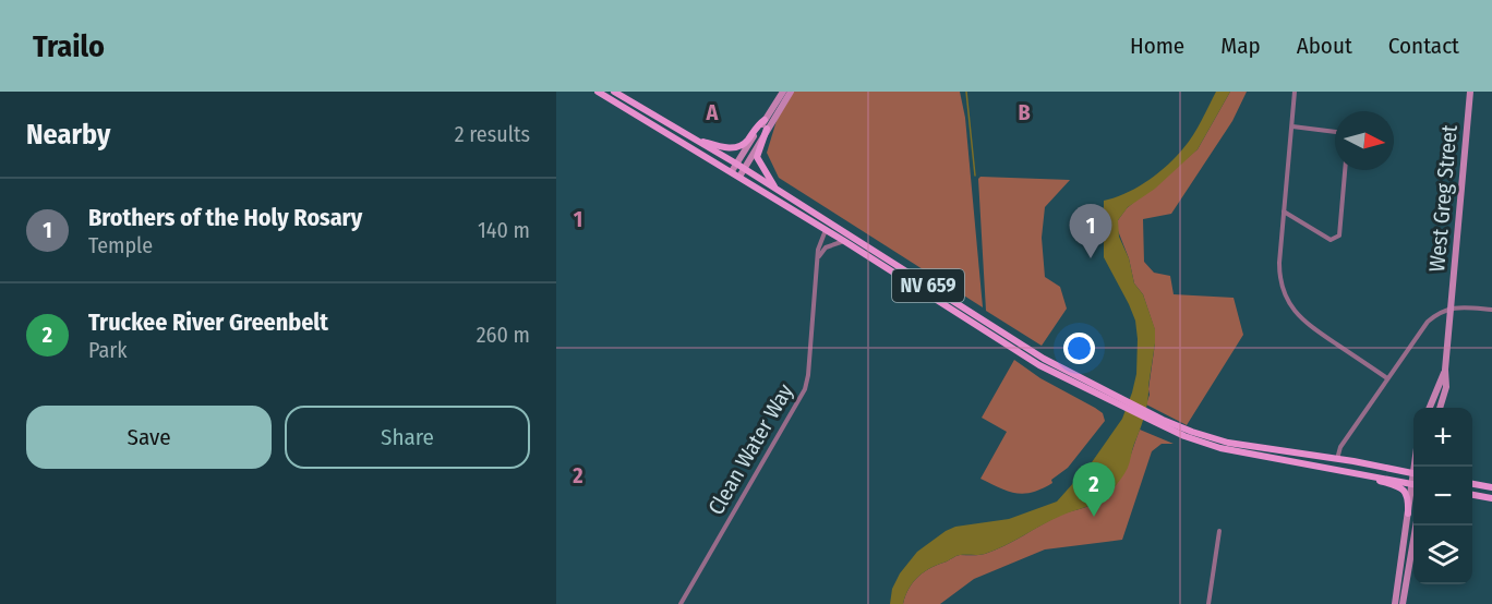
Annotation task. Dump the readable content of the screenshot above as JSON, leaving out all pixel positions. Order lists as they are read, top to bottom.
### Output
{
  "streets": {
    "main road": ["West Greg Street", "NV 659"],
    "street": ["Clean Water Way"]
  },
  "crossings": [
    ["NV 659", "Clean Water Way"]
  ],
  "north": "right",
  "page": {
    "header": "Trailo",
    "nav": [
      "Home",
      "Map",
      "About",
      "Contact"
    ],
    "heading": ["Nearby", "2 results"],
    "list": [
      {
        "mark": "1",
        "name": "Brothers of the Holy Rosary",
        "note": "Temple",
        "value": "140 m"
      },
      {
        "mark": "2",
        "name": "Truckee River Greenbelt",
        "note": "Park",
        "value": "260 m"
      }
    ],
    "pins": ["1", "2"],
    "buttons": ["Save", "Share"],
    "map_buttons": ["+", "−"]
  },
  "grid": {
    "columns": ["A", "B"],
    "rows": ["1", "2"]
  }
}
